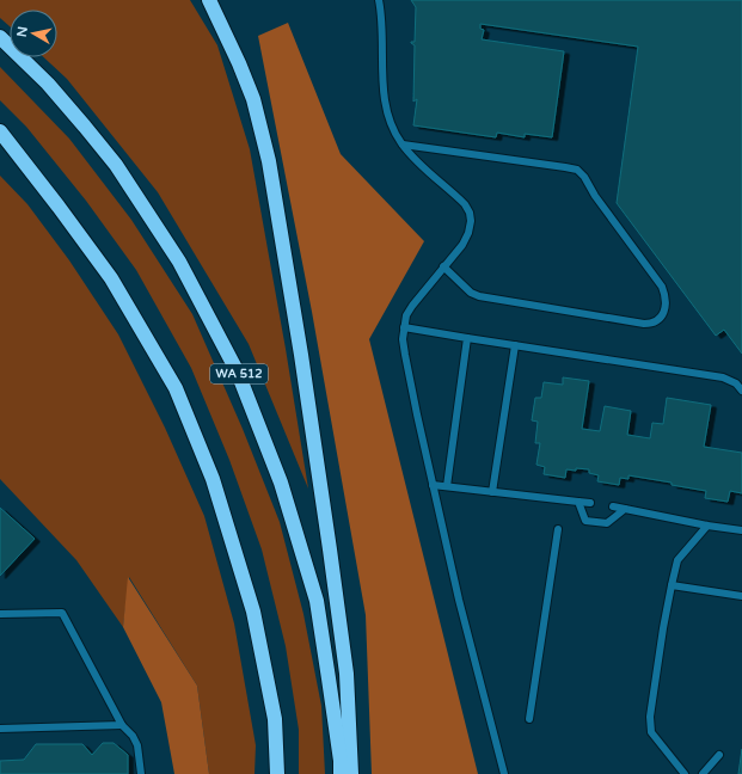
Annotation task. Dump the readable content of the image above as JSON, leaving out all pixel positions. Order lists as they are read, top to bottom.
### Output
{
  "streets": {
    "highway": ["WA 512"]
  },
  "north": "left"
}
